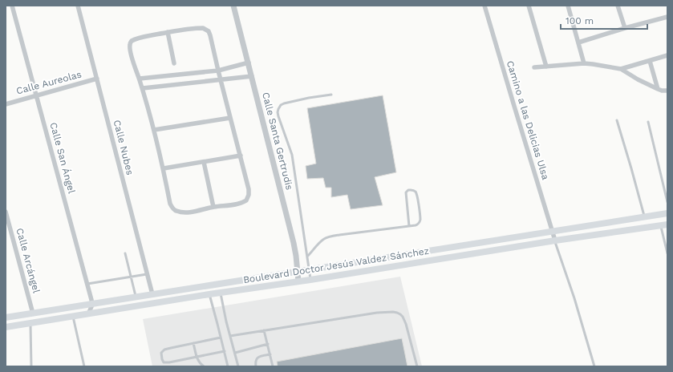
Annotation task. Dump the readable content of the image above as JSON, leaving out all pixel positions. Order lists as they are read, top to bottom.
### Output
{
  "streets": {
    "main road": ["Boulevard Doctor Jesús Valdez Sánchez"],
    "street": [
      "Calle Aureolas",
      "Camino a las Delicias Ulsa",
      "Calle Santa Gertrudis",
      "Calle Nubes",
      "Calle San Ángel",
      "Calle Arcángel"
    ]
  },
  "crossings": [
    ["Calle Aureolas", "Calle Nubes"],
    ["Calle Aureolas", "Calle San Ángel"],
    ["Camino a las Delicias Ulsa", "Boulevard Doctor Jesús Valdez Sánchez"],
    ["Calle Santa Gertrudis", "Boulevard Doctor Jesús Valdez Sánchez"],
    ["Calle Nubes", "Boulevard Doctor Jesús Valdez Sánchez"],
    ["Calle San Ángel", "Boulevard Doctor Jesús Valdez Sánchez"],
    ["Calle Arcángel", "Boulevard Doctor Jesús Valdez Sánchez"]
  ],
  "scale_bar": "100 m"
}
